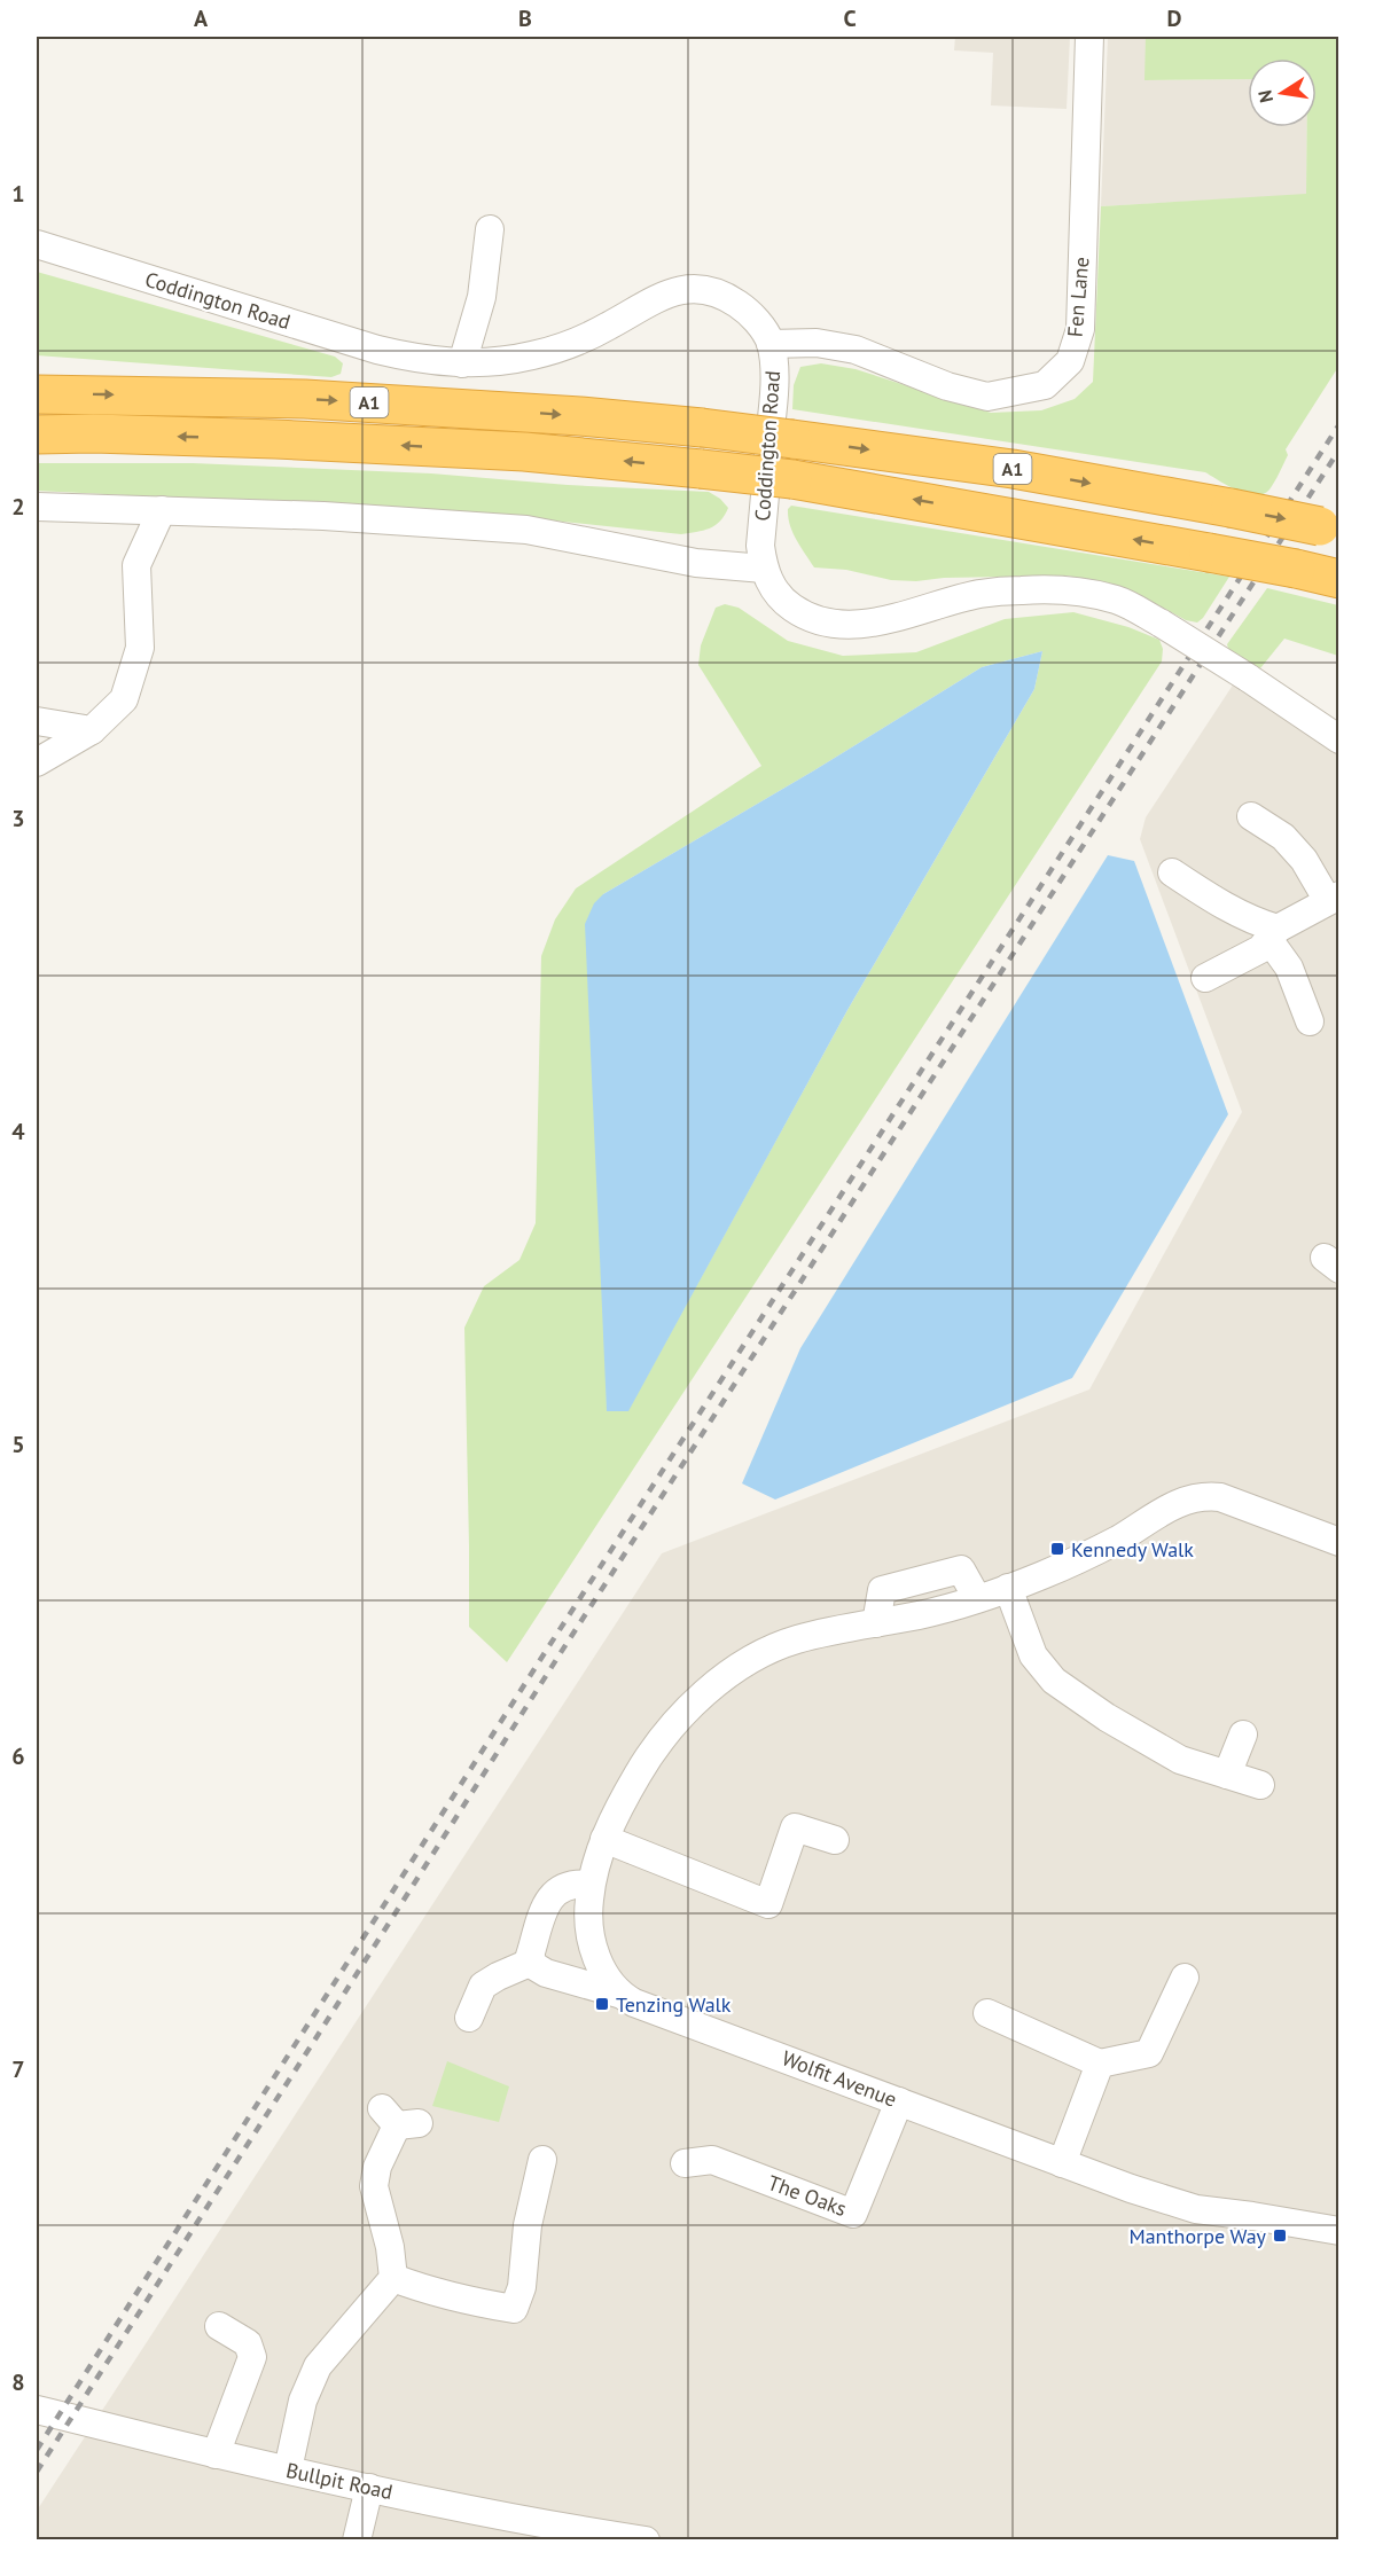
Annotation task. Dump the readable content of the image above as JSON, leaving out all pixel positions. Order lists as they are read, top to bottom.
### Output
{
  "streets": {
    "highway": ["A1"],
    "street": [
      "Fen Lane",
      "Coddington Road",
      "Wolfit Avenue",
      "The Oaks",
      "Bullpit Road"
    ]
  },
  "crossings": [
    ["Fen Lane", "Coddington Road"],
    ["Wolfit Avenue", "The Oaks"]
  ],
  "places": {
    "transit": ["Kennedy Walk", "Tenzing Walk", "Manthorpe Way"]
  },
  "north": "left",
  "grid": {
    "columns": [
      "A",
      "B",
      "C",
      "D"
    ],
    "rows": [
      "1",
      "2",
      "3",
      "4",
      "5",
      "6",
      "7",
      "8"
    ]
  }
}
